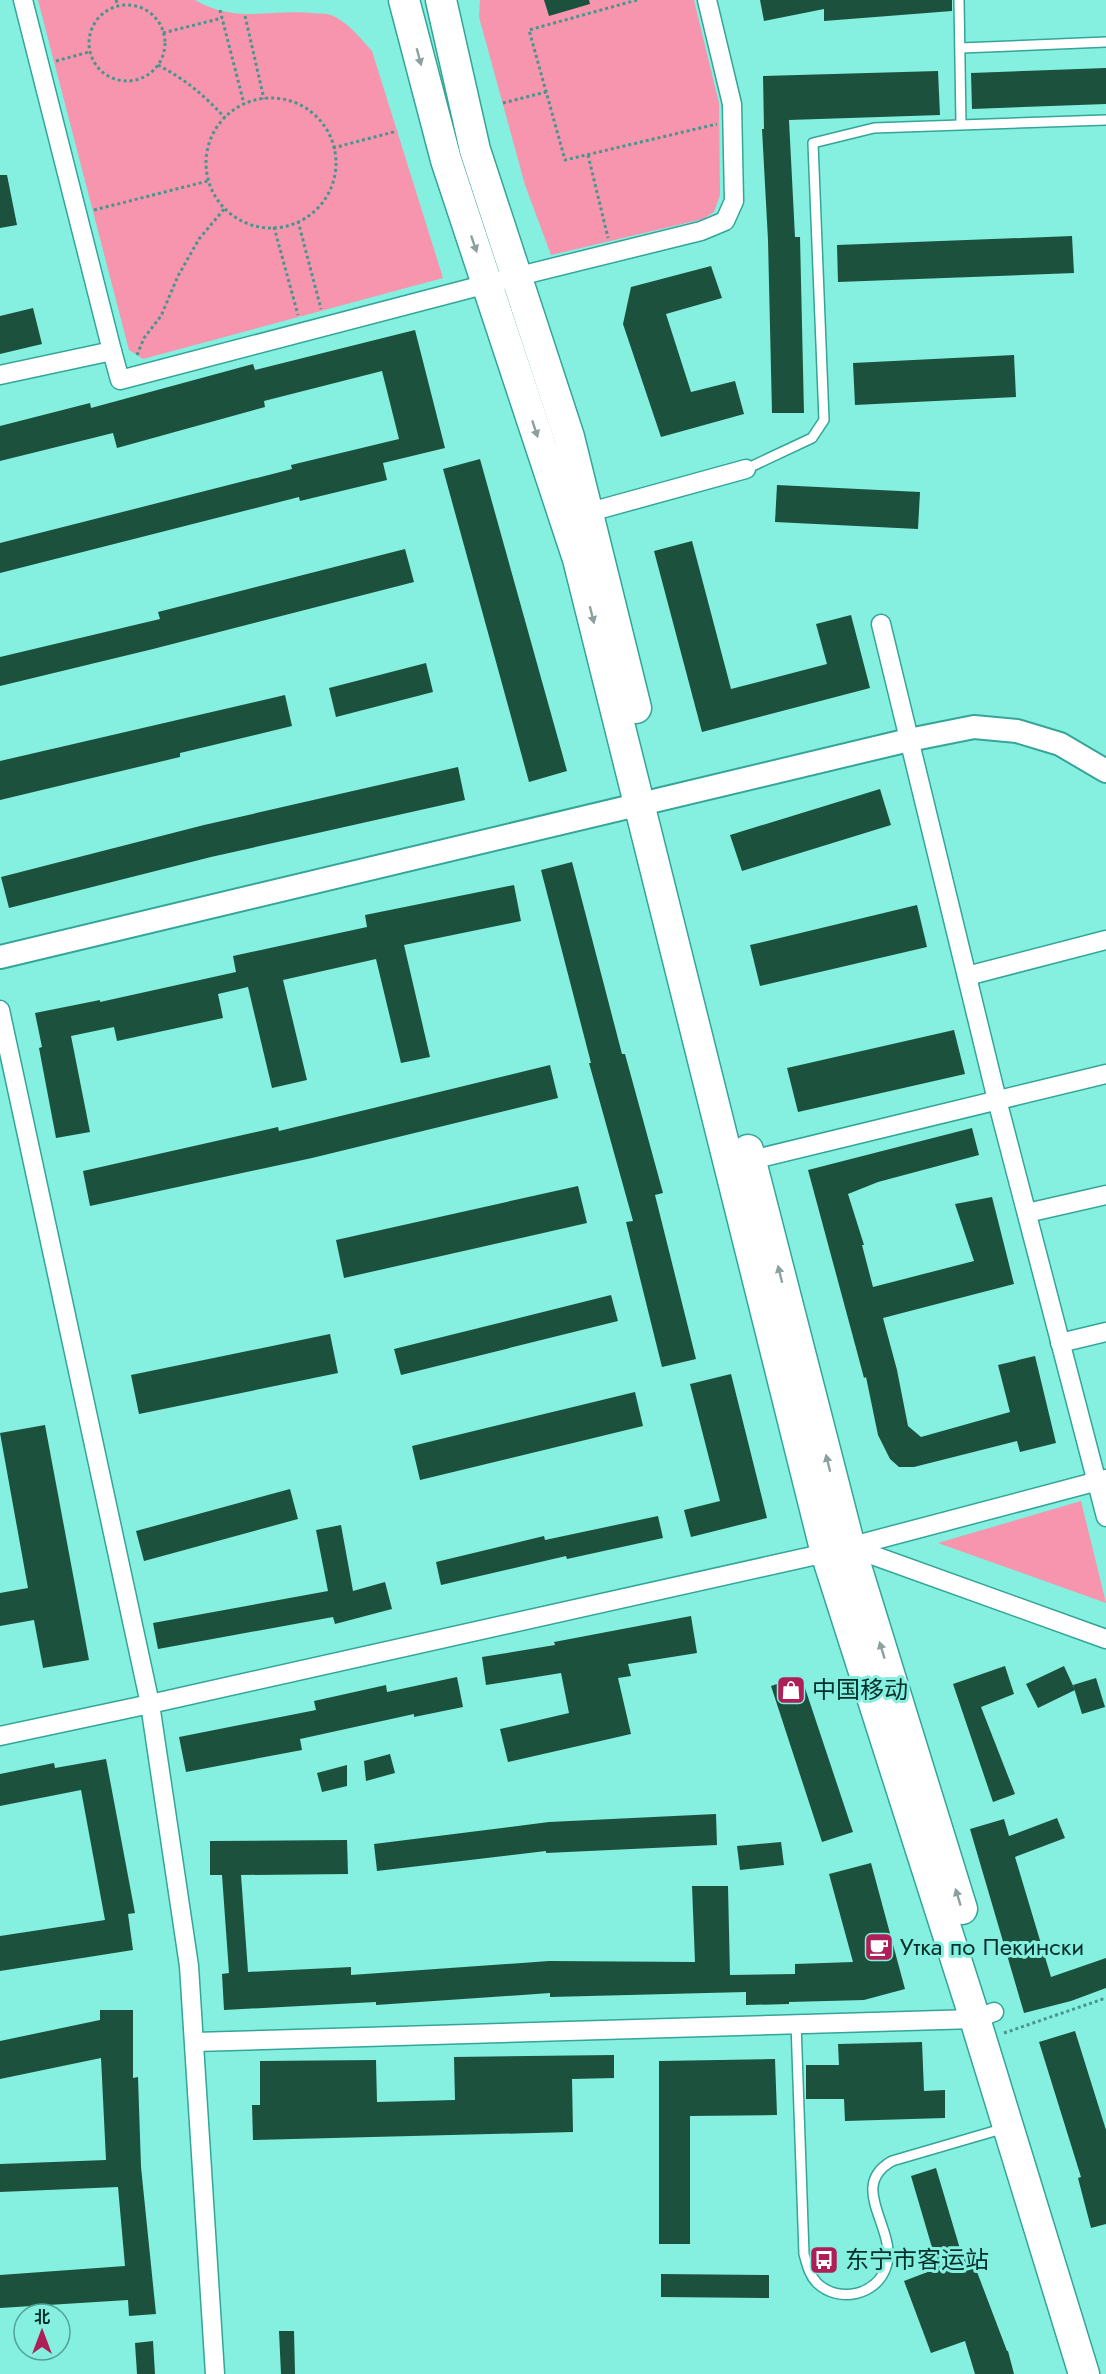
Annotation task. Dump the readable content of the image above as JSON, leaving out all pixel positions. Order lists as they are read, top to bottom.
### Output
{
  "places": {
    "shop": ["中国移动"],
    "cafe": ["Утка по Пекински"],
    "bus stop": ["东宁市客运站"]
  },
  "north": "top"
}
